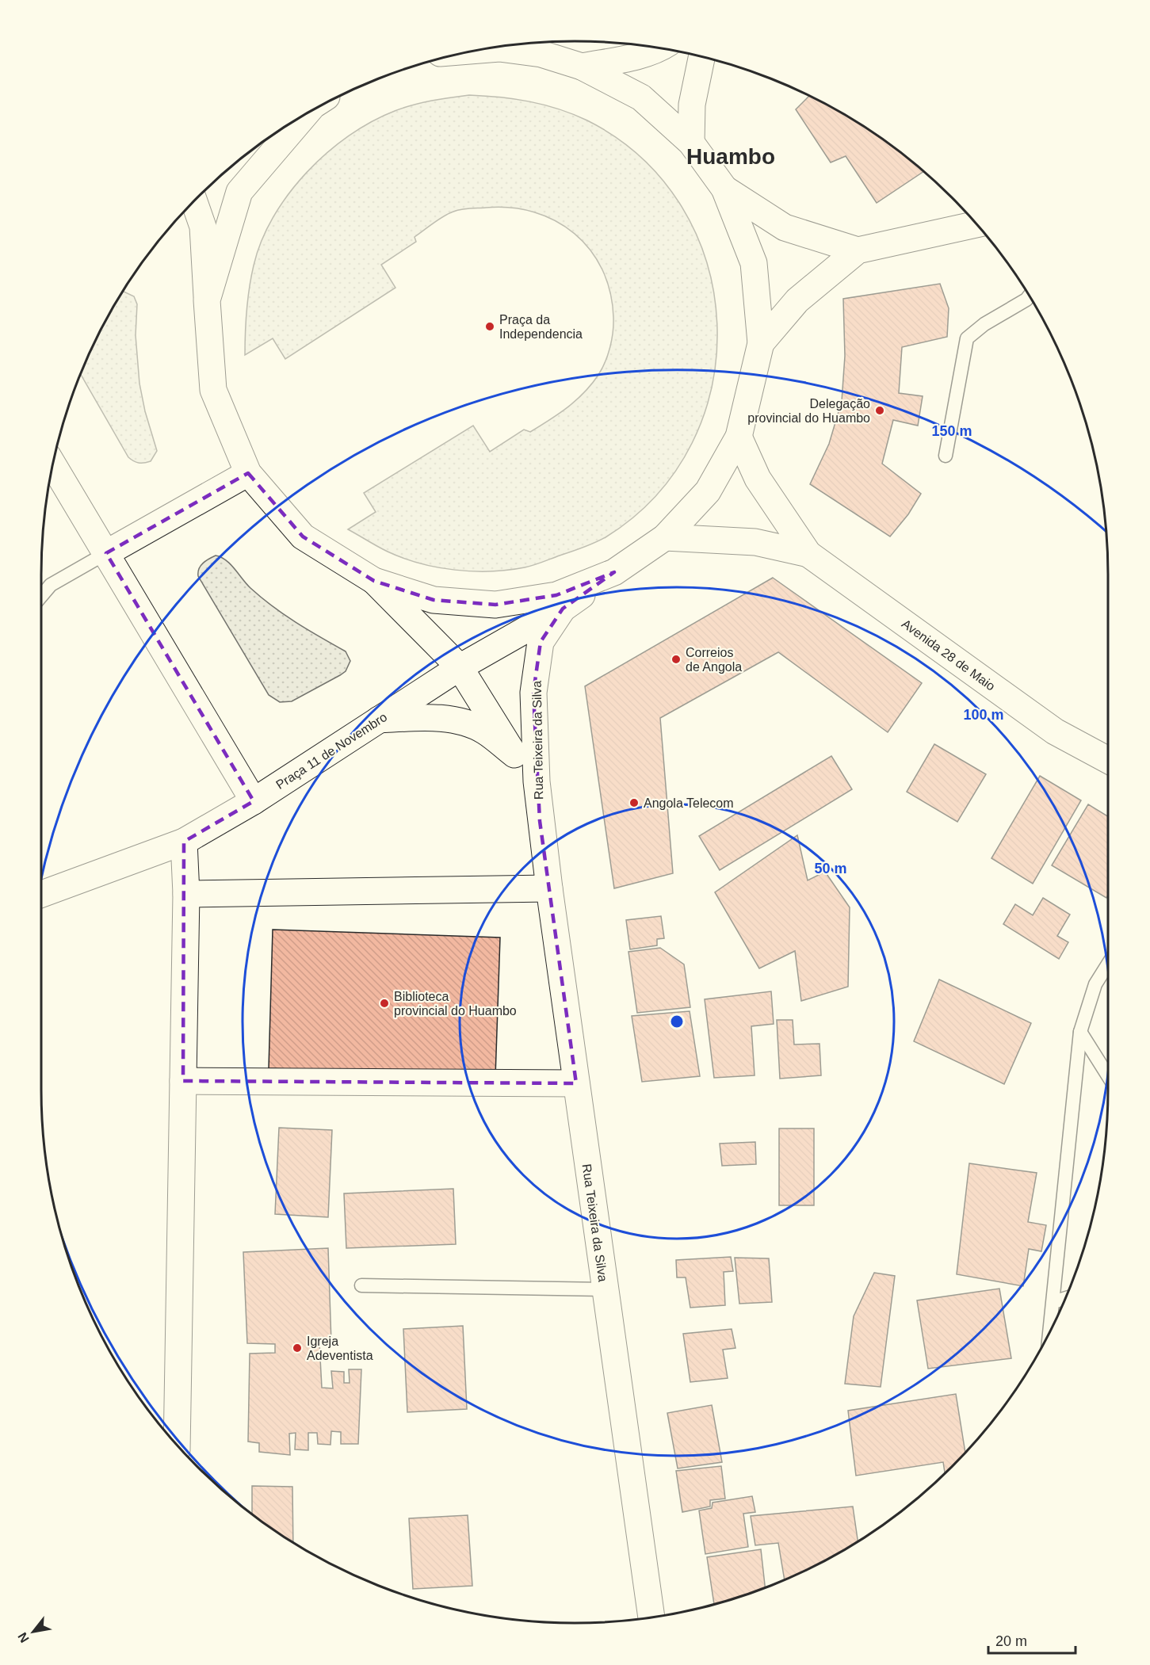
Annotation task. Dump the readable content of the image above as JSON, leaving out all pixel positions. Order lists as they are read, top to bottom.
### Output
{
  "streets": {
    "street": ["Avenida 28 de Maio", "Rua Teixeira da Silva", "Praça 11 de Novembro"]
  },
  "crossings": [
    ["Rua Teixeira da Silva", "Praça 11 de Novembro"]
  ],
  "districts": ["Huambo"],
  "places": [
    "Praça da Independencia",
    "Delegação provincial do Huambo",
    "Correios de Angola",
    "Angola Telecom",
    "Biblioteca provincial do Huambo",
    "Igreja Adeventista"
  ],
  "scale_bar": "20 m",
  "north": "bottom left",
  "rings": ["150 m", "100 m", "50 m"]
}
